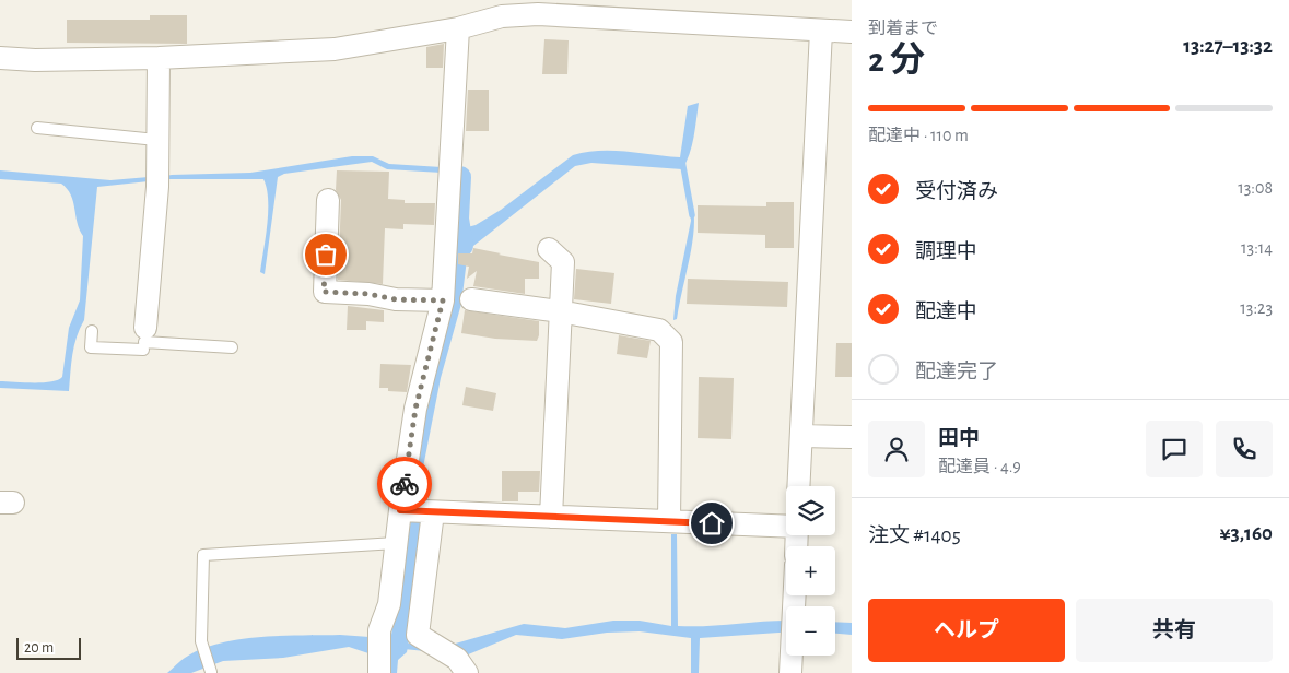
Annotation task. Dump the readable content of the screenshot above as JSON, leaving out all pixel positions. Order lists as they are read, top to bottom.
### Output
{
  "scale_bar": "20 m",
  "page": {
    "heading": ["2 分", "到着まで", "13:27–13:32"],
    "panel": [
      "田中",
      "配達員 · 4.9",
      "注文 #1405",
      "¥3,160"
    ],
    "bar": "配達中 · 110 m",
    "list": [
      ["受付済み", "13:08"],
      ["調理中", "13:14"],
      ["配達中", "13:23"],
      "配達完了"
    ],
    "map_buttons": ["+", "−"],
    "buttons": ["ヘルプ", "共有"],
    "scale": "20 m"
  }
}
